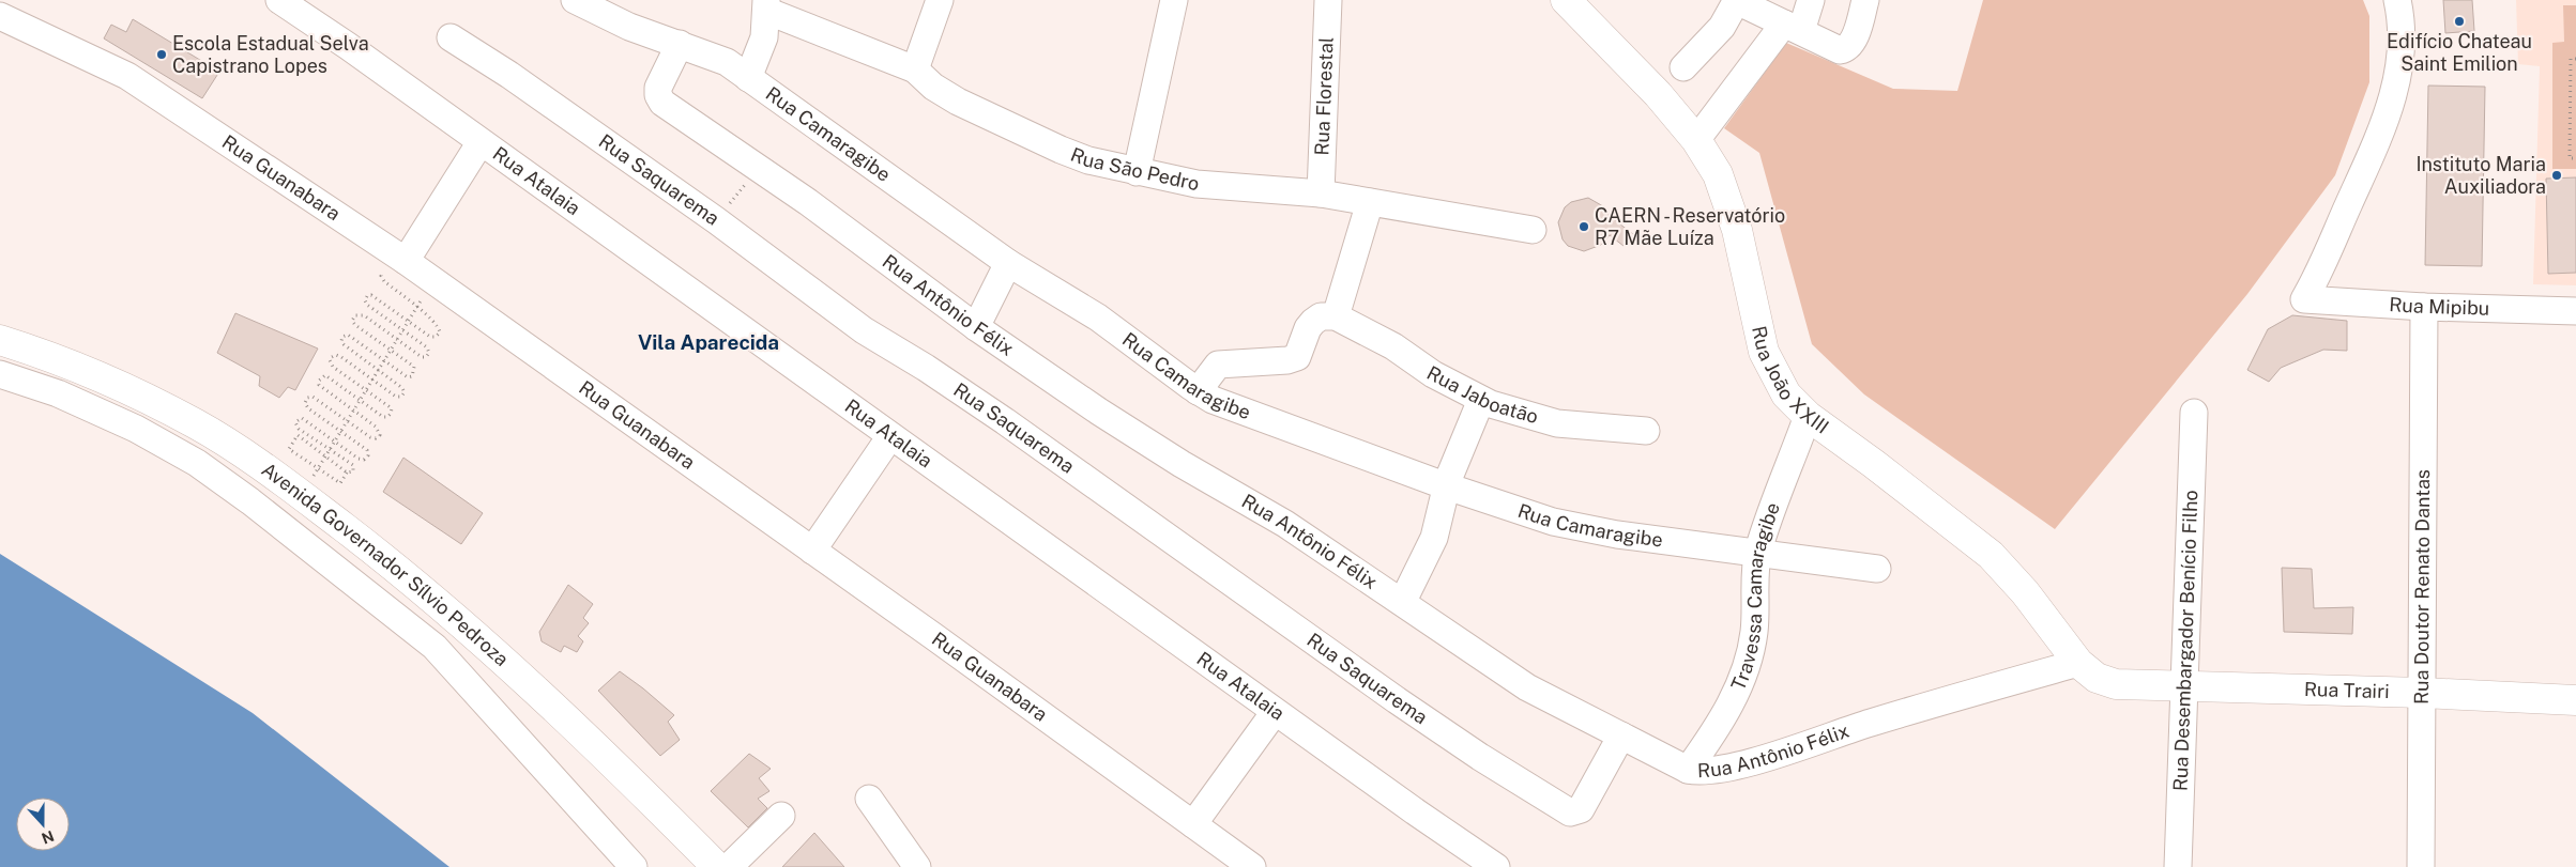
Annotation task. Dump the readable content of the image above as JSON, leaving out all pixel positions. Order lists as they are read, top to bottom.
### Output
{
  "streets": {
    "main road": ["Rua João XXIII", "Avenida Governador Sílvio Pedroza", "Rua Trairi"],
    "street": [
      "Rua Florestal",
      "Rua Camaragibe",
      "Rua São Pedro",
      "Rua Guanabara",
      "Rua Saquarema",
      "Rua Atalaia",
      "Rua Antônio Félix",
      "Rua Mipibu",
      "Rua Jaboatão",
      "Rua Doutor Renato Dantas",
      "Travessa Camaragibe",
      "Rua Desembargador Benício Filho"
    ]
  },
  "crossings": [
    ["Rua Florestal", "Rua São Pedro"],
    ["Rua Camaragibe", "Rua Antônio Félix"],
    ["Rua Camaragibe", "Travessa Camaragibe"],
    ["Rua Saquarema", "Rua Antônio Félix"],
    ["Rua Antônio Félix", "Rua João XXIII"],
    ["Rua Antônio Félix", "Travessa Camaragibe"],
    ["Rua Mipibu", "Rua Doutor Renato Dantas"],
    ["Rua João XXIII", "Travessa Camaragibe"],
    ["Rua João XXIII", "Rua Trairi"],
    ["Rua Doutor Renato Dantas", "Rua Trairi"],
    ["Rua Desembargador Benício Filho", "Rua Trairi"]
  ],
  "districts": ["Vila Aparecida"],
  "places": [
    "Edifício Chateau Saint Emilion",
    "Escola Estadual Selva Capistrano Lopes",
    "Instituto Maria Auxiliadora",
    "CAERN - Reservatório R7 Mãe Luíza"
  ],
  "north": "bottom"
}
